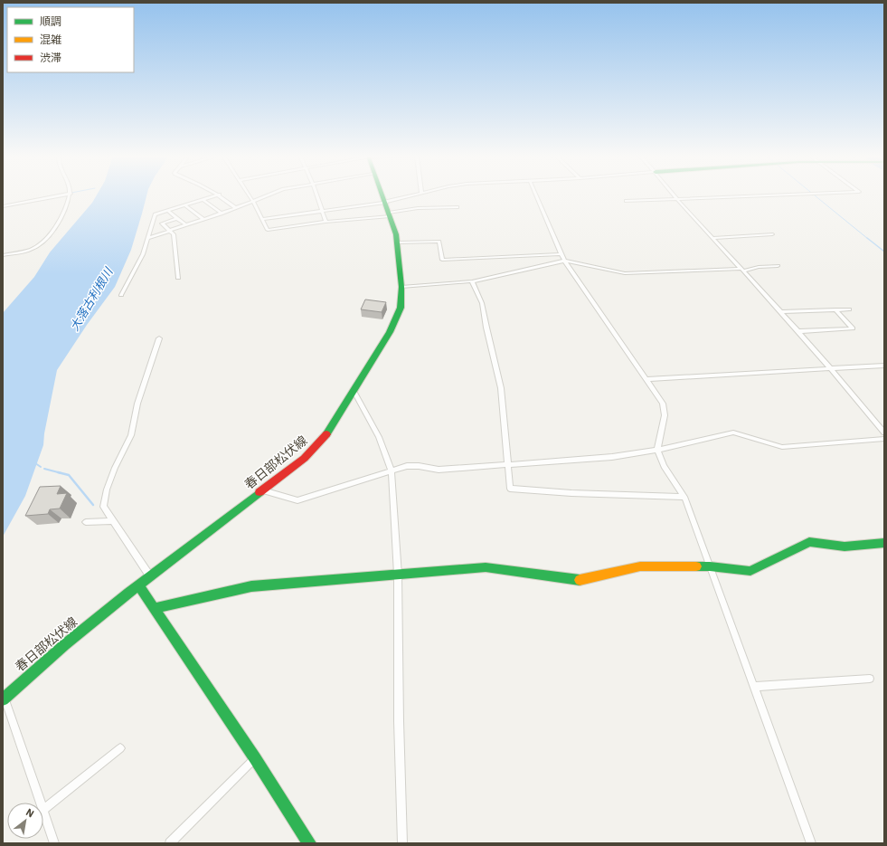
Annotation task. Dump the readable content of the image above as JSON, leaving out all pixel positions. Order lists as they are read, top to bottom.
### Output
{
  "streets": {
    "street": ["春日部松伏線"]
  },
  "water": ["大落古利根川"],
  "legend": ["順調", "混雑", "渋滞"],
  "north": "top right"
}
